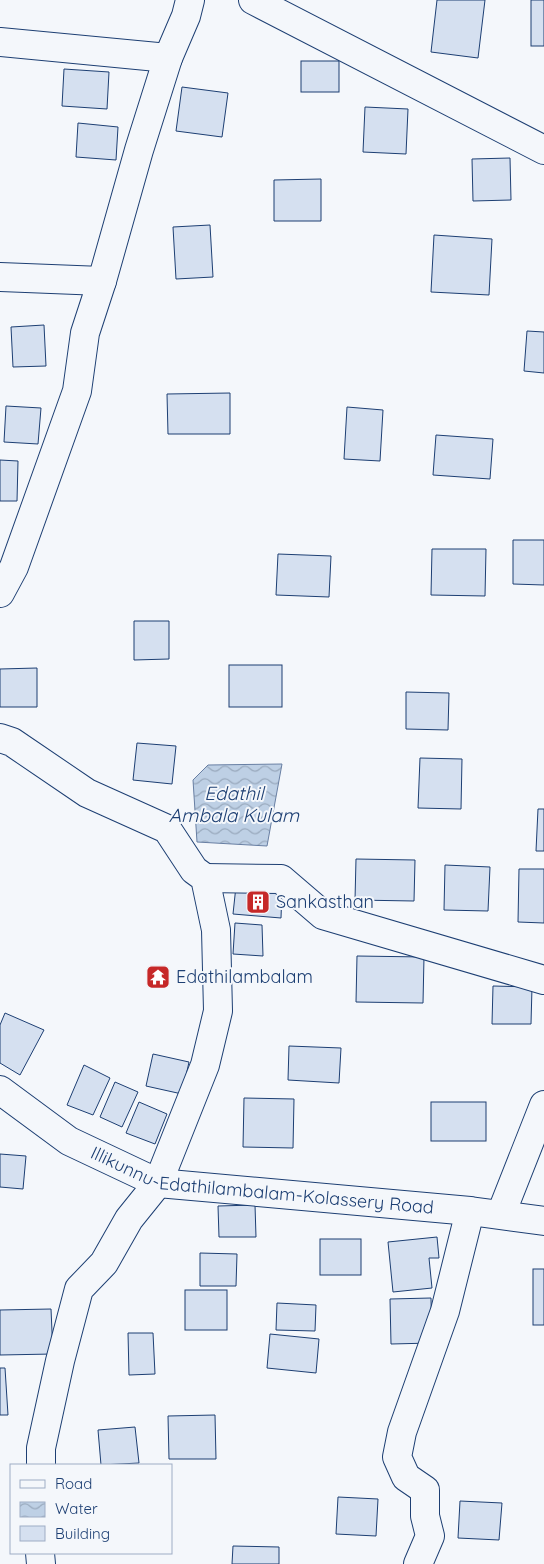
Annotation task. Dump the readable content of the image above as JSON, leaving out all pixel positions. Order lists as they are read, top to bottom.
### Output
{
  "streets": {
    "street": ["Illikunnu-Edathilambalam-Kolassery Road"]
  },
  "water": ["Edathil Ambala Kulam"],
  "places": {
    "building": ["Sankasthan"],
    "temple": ["Edathilambalam"]
  },
  "legend": ["Road", "Water", "Building"]
}
